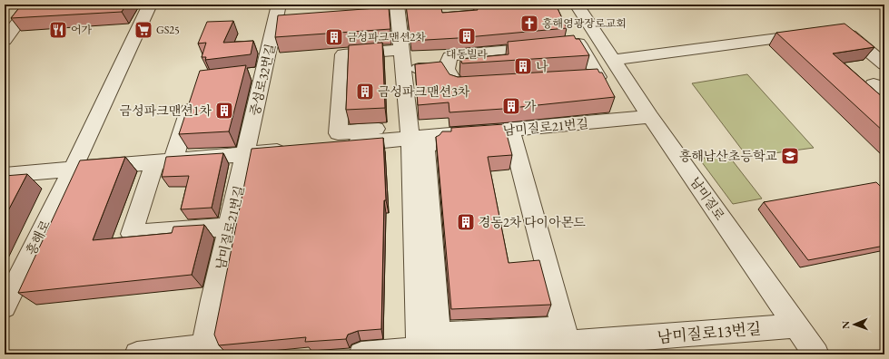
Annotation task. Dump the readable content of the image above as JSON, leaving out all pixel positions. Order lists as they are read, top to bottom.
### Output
{
  "streets": {
    "street": [
      "중성로32번길",
      "남미질로21번길",
      "남미질로",
      "흥해로",
      "남미질로13번길"
    ]
  },
  "crossings": [
    ["중성로32번길", "남미질로21번길"],
    ["남미질로21번길", "남미질로"],
    ["남미질로", "남미질로13번길"]
  ],
  "places": {
    "church": ["흥해영광장로교회"],
    "restaurant": ["어가"],
    "supermarket": ["GS25"],
    "building": [
      "대동빌라",
      "금성파크맨션2차",
      "나",
      "금성파크맨션3차",
      "가",
      "금성파크맨션1차",
      "경동2차 다이아몬드"
    ],
    "school or university": ["흥해남산초등학교"]
  },
  "north": "left"
}
